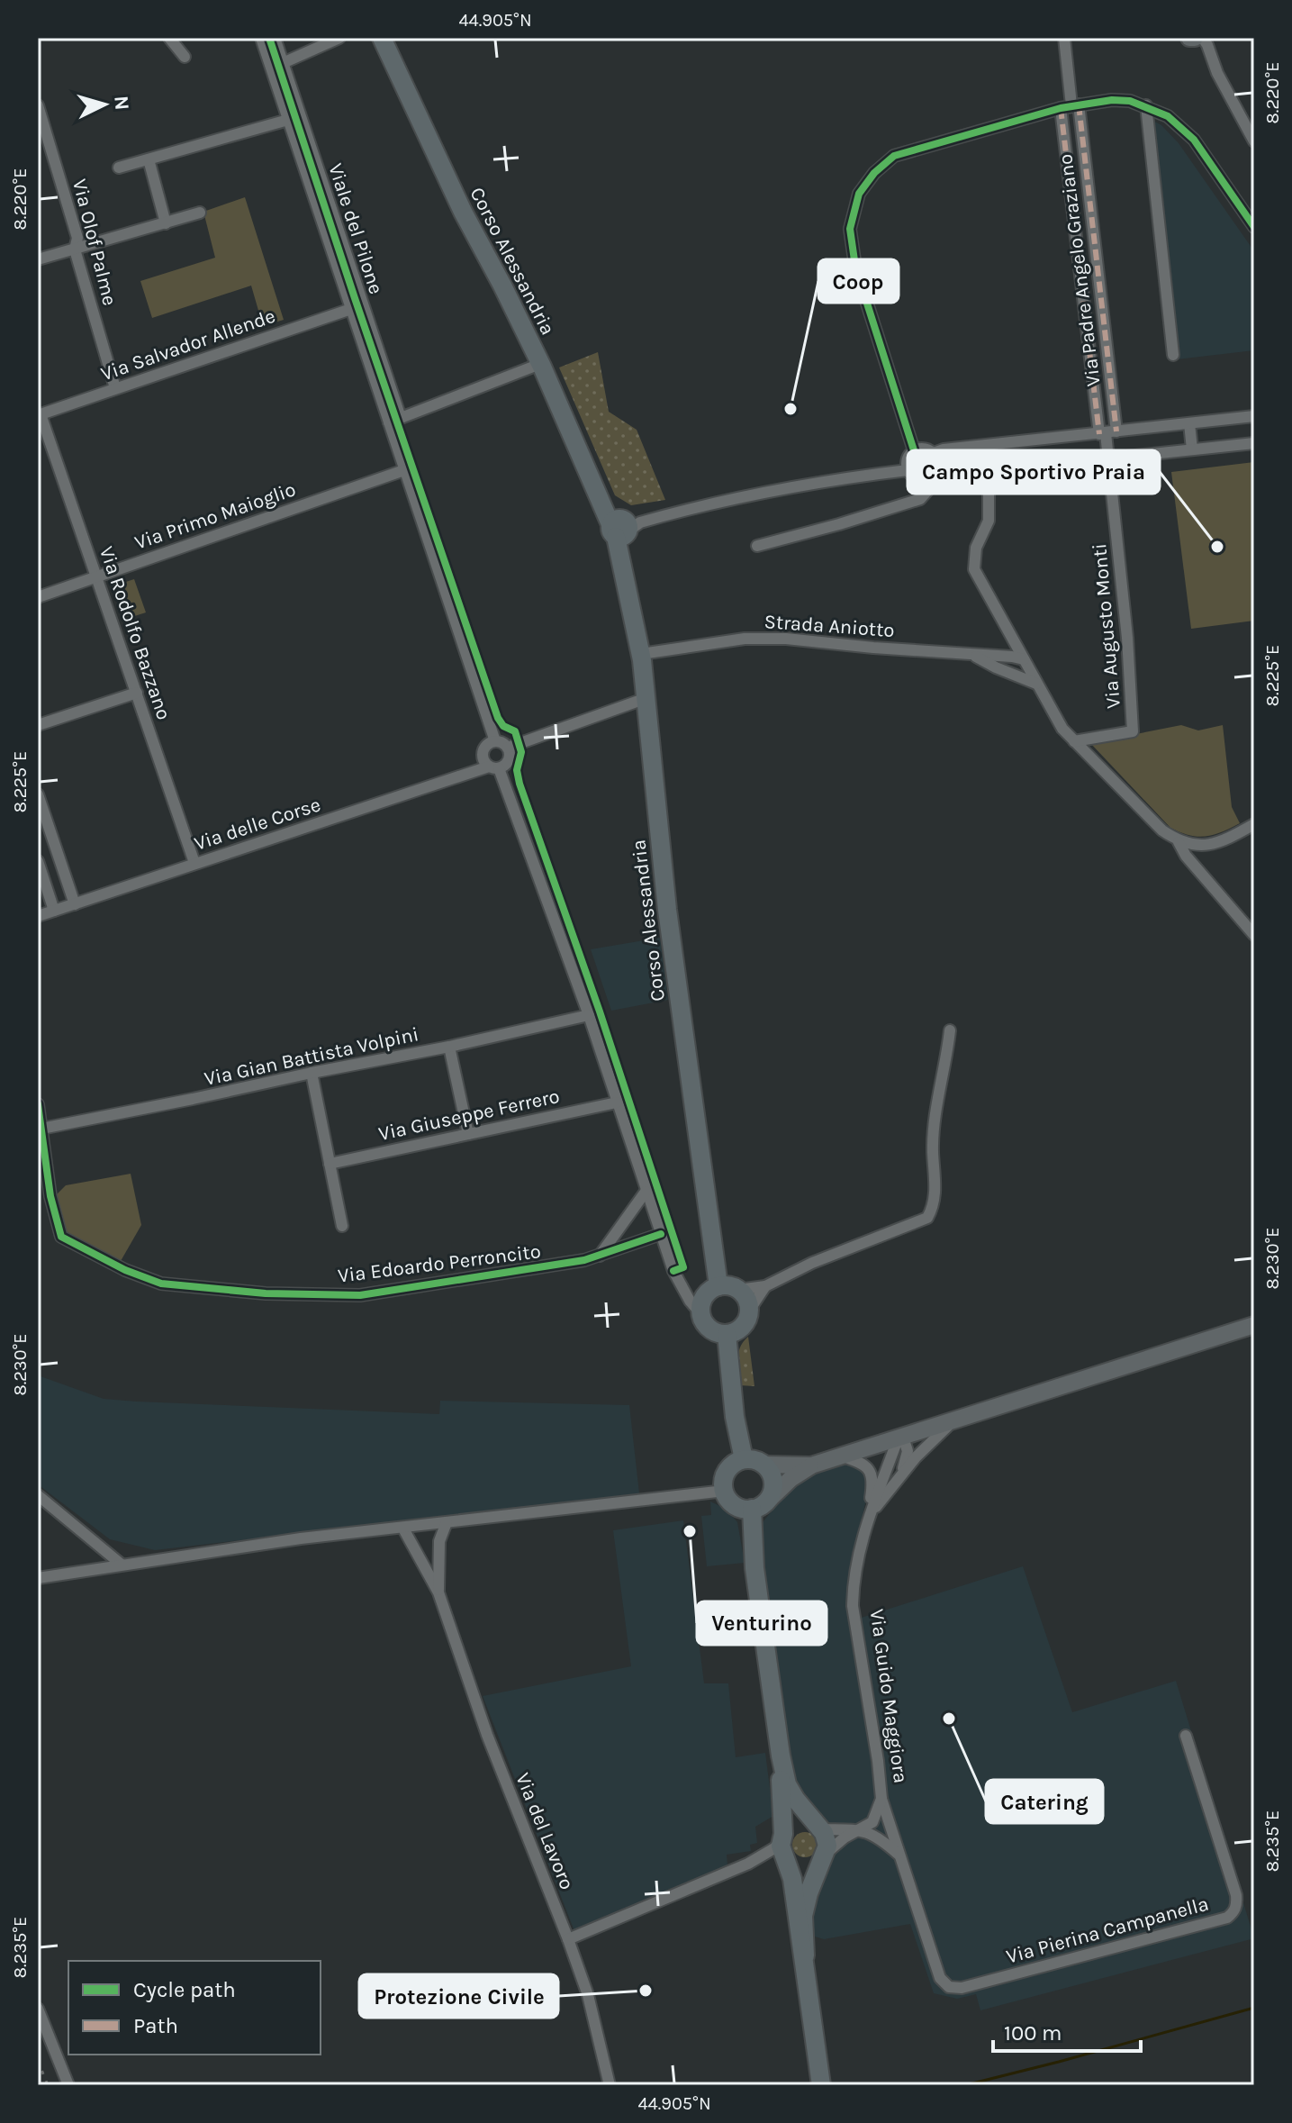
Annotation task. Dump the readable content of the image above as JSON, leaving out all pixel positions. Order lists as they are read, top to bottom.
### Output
{
  "streets": {
    "main road": ["Corso Alessandria"],
    "street": [
      "Viale del Pilone",
      "Via Olof Palme",
      "Via Padre Angelo Graziano",
      "Via Salvador Allende",
      "Via Primo Maioglio",
      "Strada Aniotto",
      "Via Augusto Monti",
      "Via Rodolfo Bazzano",
      "Via delle Corse",
      "Via Gian Battista Volpini",
      "Via Giuseppe Ferrero",
      "Via Edoardo Perroncito",
      "Via Guido Maggiora",
      "Via del Lavoro",
      "Via Pierina Campanella"
    ]
  },
  "crossings": [
    ["Viale del Pilone", "Via Salvador Allende"],
    ["Viale del Pilone", "Via Primo Maioglio"],
    ["Viale del Pilone", "Via delle Corse"],
    ["Via Olof Palme", "Via Salvador Allende"],
    ["Corso Alessandria", "Strada Aniotto"],
    ["Via Padre Angelo Graziano", "Via Augusto Monti"],
    ["Via Salvador Allende", "Via Rodolfo Bazzano"],
    ["Via Primo Maioglio", "Via Rodolfo Bazzano"],
    ["Via Rodolfo Bazzano", "Via delle Corse"],
    ["Via Gian Battista Volpini", "Via Edoardo Perroncito"],
    ["Via Guido Maggiora", "Via Pierina Campanella"]
  ],
  "places": [
    "Coop",
    "Campo Sportivo Praia",
    "Venturino",
    "Catering",
    "Protezione Civile"
  ],
  "legend": ["Cycle path", "Path"],
  "scale_bar": "100 m",
  "north": "right",
  "coordinates": [
    "44.905°N",
    "8.220°E",
    "8.225°E",
    "8.230°E",
    "8.235°E"
  ]
}
